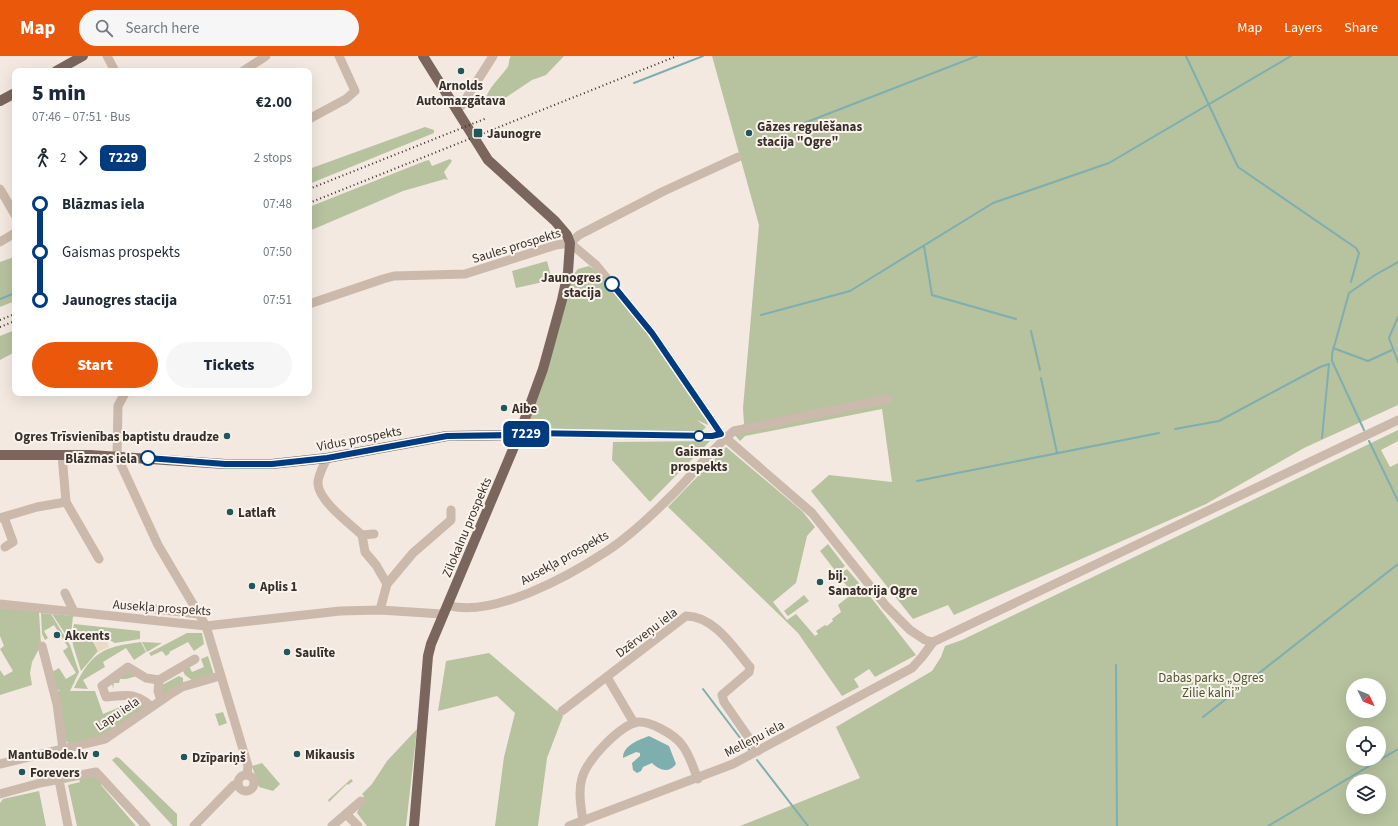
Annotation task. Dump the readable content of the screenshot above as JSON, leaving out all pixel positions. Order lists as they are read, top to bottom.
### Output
{
  "streets": {
    "main road": ["Vidus prospekts", "Zilokalnu prospekts"],
    "street": [
      "Saules prospekts",
      "Ausekļa prospekts",
      "Dzērveņu iela",
      "Lapu iela",
      "Melleņu iela"
    ]
  },
  "crossings": [
    ["Saules prospekts", "Zilokalnu prospekts"],
    ["Vidus prospekts", "Zilokalnu prospekts"],
    ["Vidus prospekts", "Ausekļa prospekts"],
    ["Zilokalnu prospekts", "Ausekļa prospekts"],
    ["Dzērveņu iela", "Melleņu iela"]
  ],
  "parks": ["Dabas parks „Ogres Zilie kalni”"],
  "places": {
    "other": [
      "Arnolds Automazgātava",
      "Gāzes regulēšanas stacija \"Ogre\"",
      "Jaunogres stacija",
      "Aibe",
      "Ogres Trīsvienības baptistu draudze",
      "Gaismas prospekts",
      "Blāzmas iela",
      "Latlaft",
      "bij. Sanatorija Ogre",
      "Aplis 1",
      "Akcents",
      "Saulīte",
      "MantuBode.lv",
      "Mikausis",
      "Dzīpariņš",
      "Forevers"
    ],
    "transit": ["Jaunogre"]
  },
  "lines": ["bus line 7229"],
  "north": "bottom right",
  "page": {
    "header": "Map",
    "search": "Search here",
    "nav": ["Map", "Layers", "Share"],
    "on_map": "7229",
    "heading": ["5 min", "07:46 – 07:51 · Bus", "€2.00"],
    "legs": ["2", "7229", "2 stops"],
    "list": [
      {
        "name": "Blāzmas iela",
        "value": "07:48"
      },
      {
        "name": "Gaismas prospekts",
        "value": "07:50"
      },
      {
        "name": "Jaunogres stacija",
        "value": "07:51"
      }
    ],
    "buttons": ["Start", "Tickets"]
  }
}
